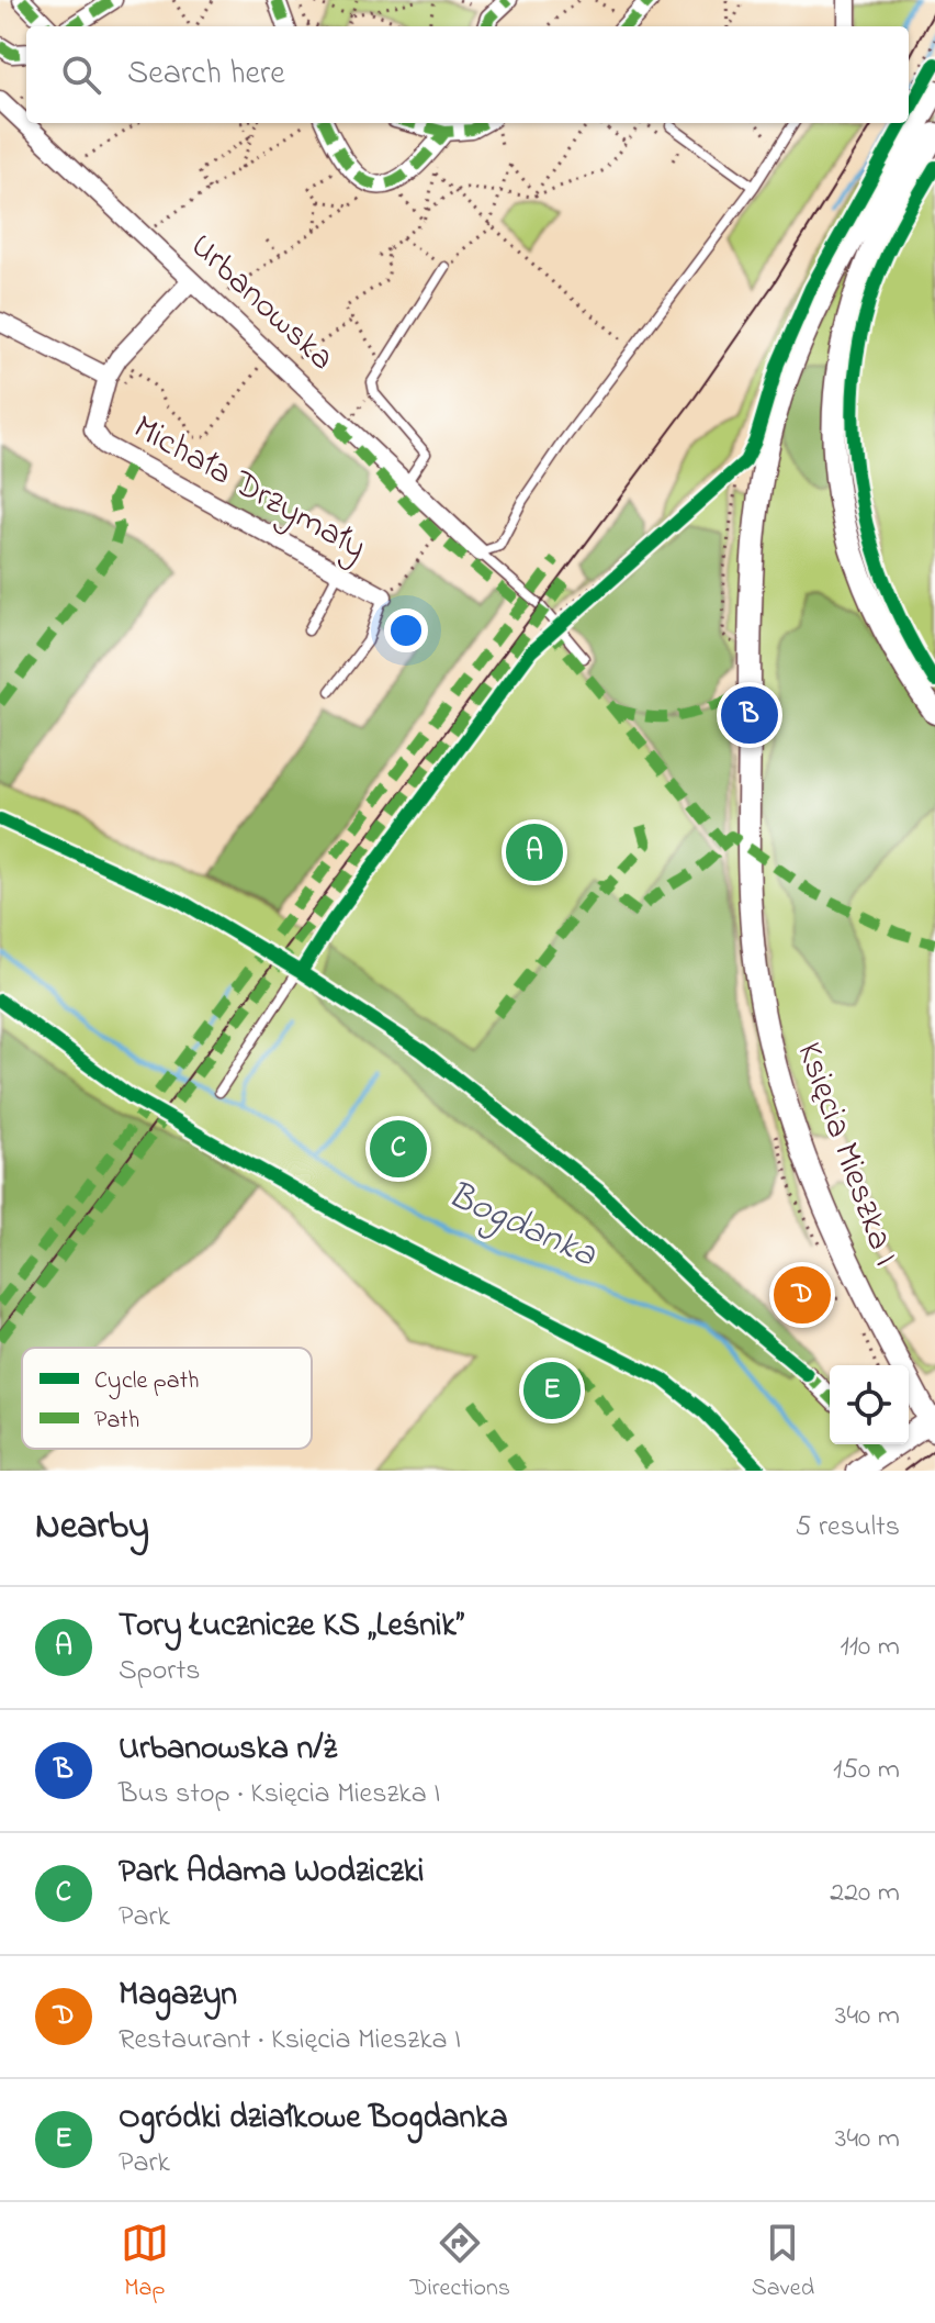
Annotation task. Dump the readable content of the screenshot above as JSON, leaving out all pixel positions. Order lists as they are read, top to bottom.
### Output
{
  "streets": {
    "street": ["Urbanowska", "Michała Drzymały", "Księcia Mieszka I"]
  },
  "crossings": [
    ["Urbanowska", "Michała Drzymały"]
  ],
  "water": ["Bogdanka"],
  "legend": ["Cycle path", "Path"],
  "page": {
    "search": "Search here",
    "pins": [
      "B",
      "A",
      "C",
      "D",
      "E"
    ],
    "heading": ["Nearby", "5 results"],
    "list": [
      {
        "mark": "A",
        "name": "Tory Łucznicze KS „Leśnik”",
        "note": "Sports",
        "value": "110 m"
      },
      {
        "mark": "B",
        "name": "Urbanowska n/ż",
        "note": "Bus stop · Księcia Mieszka I",
        "value": "150 m"
      },
      {
        "mark": "C",
        "name": "Park Adama Wodziczki",
        "note": "Park",
        "value": "220 m"
      },
      {
        "mark": "D",
        "name": "Magazyn",
        "note": "Restaurant · Księcia Mieszka I",
        "value": "340 m"
      },
      {
        "mark": "E",
        "name": "Ogródki działkowe Bogdanka",
        "note": "Park",
        "value": "340 m"
      }
    ],
    "nav": ["Map", "Directions", "Saved"]
  }
}
